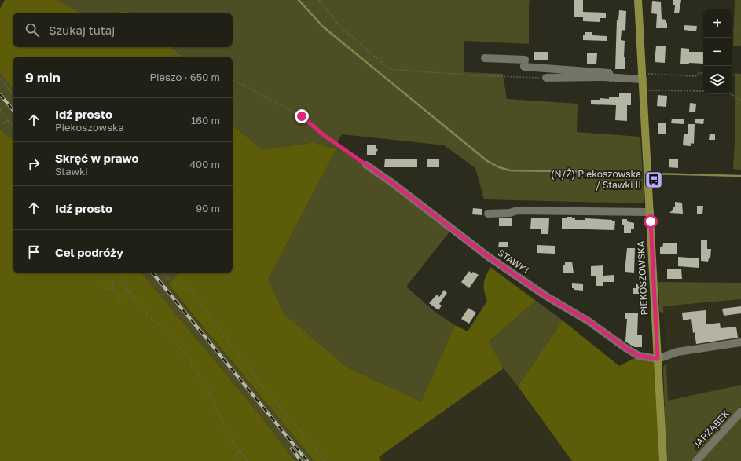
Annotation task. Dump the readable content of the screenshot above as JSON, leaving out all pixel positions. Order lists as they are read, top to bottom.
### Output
{
  "streets": {
    "main road": ["PIEKOSZOWSKA"],
    "street": ["STAWKI", "JARZĄBEK"]
  },
  "crossings": [
    ["STAWKI", "PIEKOSZOWSKA"]
  ],
  "places": {
    "bus stop": ["(N/Ż) Piekoszowska / Stawki II"]
  },
  "page": {
    "map_buttons": ["+", "−"],
    "search": "Szukaj tutaj",
    "heading": ["9 min", "Pieszo · 650 m"],
    "list": [
      ["Idź prosto", "Piekoszowska", "160 m"],
      ["Skręć w prawo", "Stawki", "400 m"],
      ["Idź prosto", "90 m"],
      "Cel podróży"
    ]
  }
}
